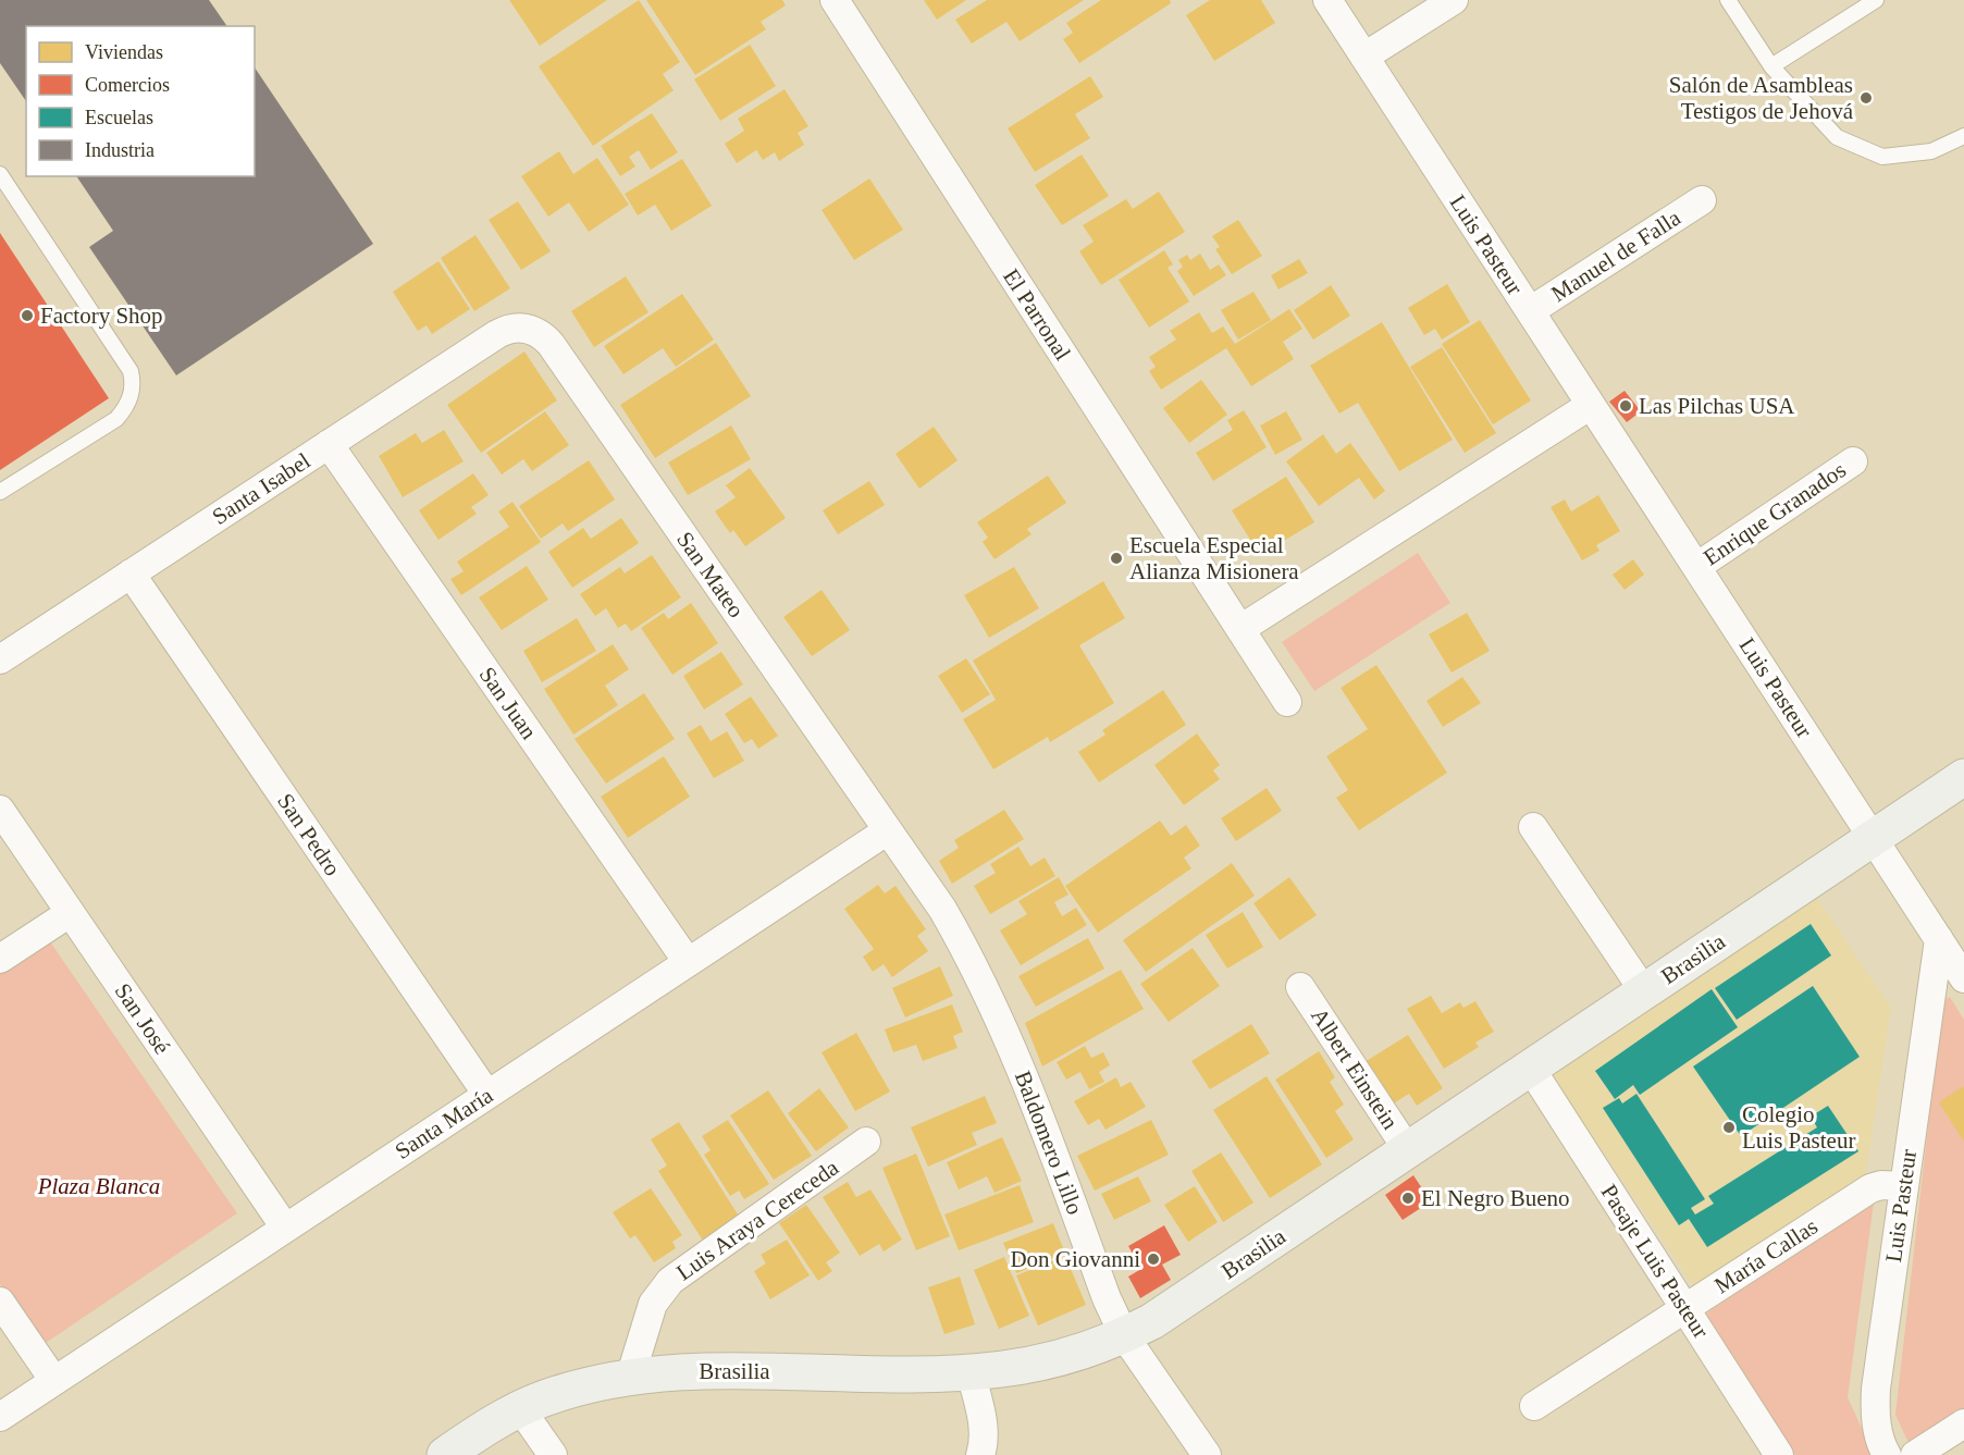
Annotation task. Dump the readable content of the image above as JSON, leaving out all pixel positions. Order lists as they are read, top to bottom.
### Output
{
  "streets": {
    "street": [
      "Luis Pasteur",
      "Manuel de Falla",
      "El Parronal",
      "Santa Isabel",
      "Enrique Granados",
      "San Mateo",
      "San Juan",
      "San Pedro",
      "Brasilia",
      "San José",
      "Albert Einstein",
      "Santa María",
      "Baldomero Lillo",
      "Luis Araya Cereceda",
      "María Callas",
      "Pasaje Luis Pasteur"
    ]
  },
  "crossings": [
    ["Luis Pasteur", "Manuel de Falla"],
    ["Luis Pasteur", "Enrique Granados"],
    ["Luis Pasteur", "Brasilia"],
    ["Luis Pasteur", "María Callas"],
    ["Santa Isabel", "San Mateo"],
    ["Santa Isabel", "San Juan"],
    ["Santa Isabel", "San Pedro"],
    ["San Mateo", "Santa María"],
    ["San Mateo", "Baldomero Lillo"],
    ["San Juan", "Santa María"],
    ["San Pedro", "Santa María"],
    ["Brasilia", "Albert Einstein"],
    ["Brasilia", "Baldomero Lillo"],
    ["Brasilia", "Luis Araya Cereceda"],
    ["Brasilia", "Pasaje Luis Pasteur"],
    ["San José", "Santa María"],
    ["Santa María", "Baldomero Lillo"],
    ["María Callas", "Pasaje Luis Pasteur"]
  ],
  "parks": ["Plaza Blanca"],
  "places": [
    "Salón de Asambleas Testigos de Jehová",
    "Factory Shop",
    "Las Pilchas USA",
    "Escuela Especial Alianza Misionera",
    "Colegio Luis Pasteur",
    "El Negro Bueno",
    "Don Giovanni"
  ],
  "legend": [
    "Viviendas",
    "Comercios",
    "Escuelas",
    "Industria"
  ]
}
